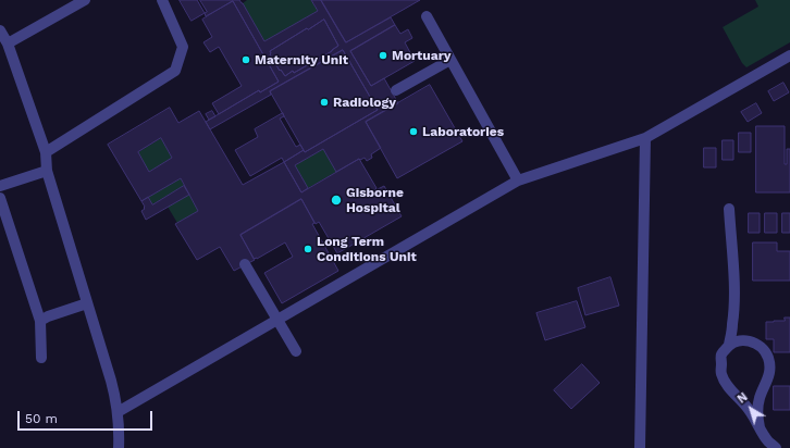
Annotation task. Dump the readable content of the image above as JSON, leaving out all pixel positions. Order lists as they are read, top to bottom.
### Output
{
  "places": [
    "Mortuary",
    "Maternity Unit",
    "Radiology",
    "Laboratories",
    "Gisborne Hospital",
    "Long Term Conditions Unit"
  ],
  "scale_bar": "50 m",
  "north": "top left"
}
